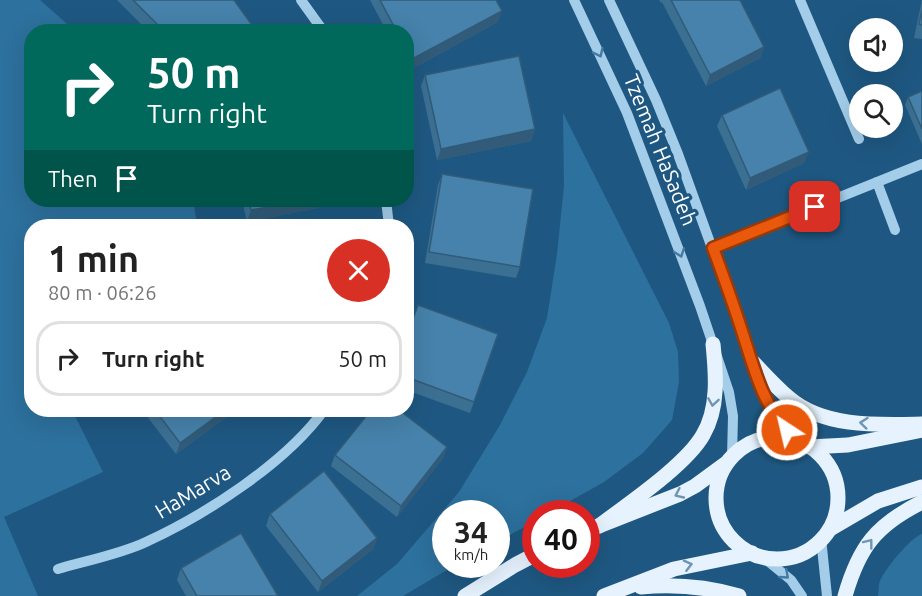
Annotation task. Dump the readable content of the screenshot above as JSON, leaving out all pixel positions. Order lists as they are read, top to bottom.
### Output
{
  "streets": {
    "street": ["Tzemah HaSadeh", "HaMarva"]
  },
  "page": {
    "turn": ["50 m", "Turn right"],
    "then": "Then",
    "heading": ["1 min", "80 m · 06:26"],
    "list": [
      {
        "name": "Turn right",
        "value": "50 m"
      }
    ],
    "speed": "34 km/h",
    "limit": "40"
  }
}
